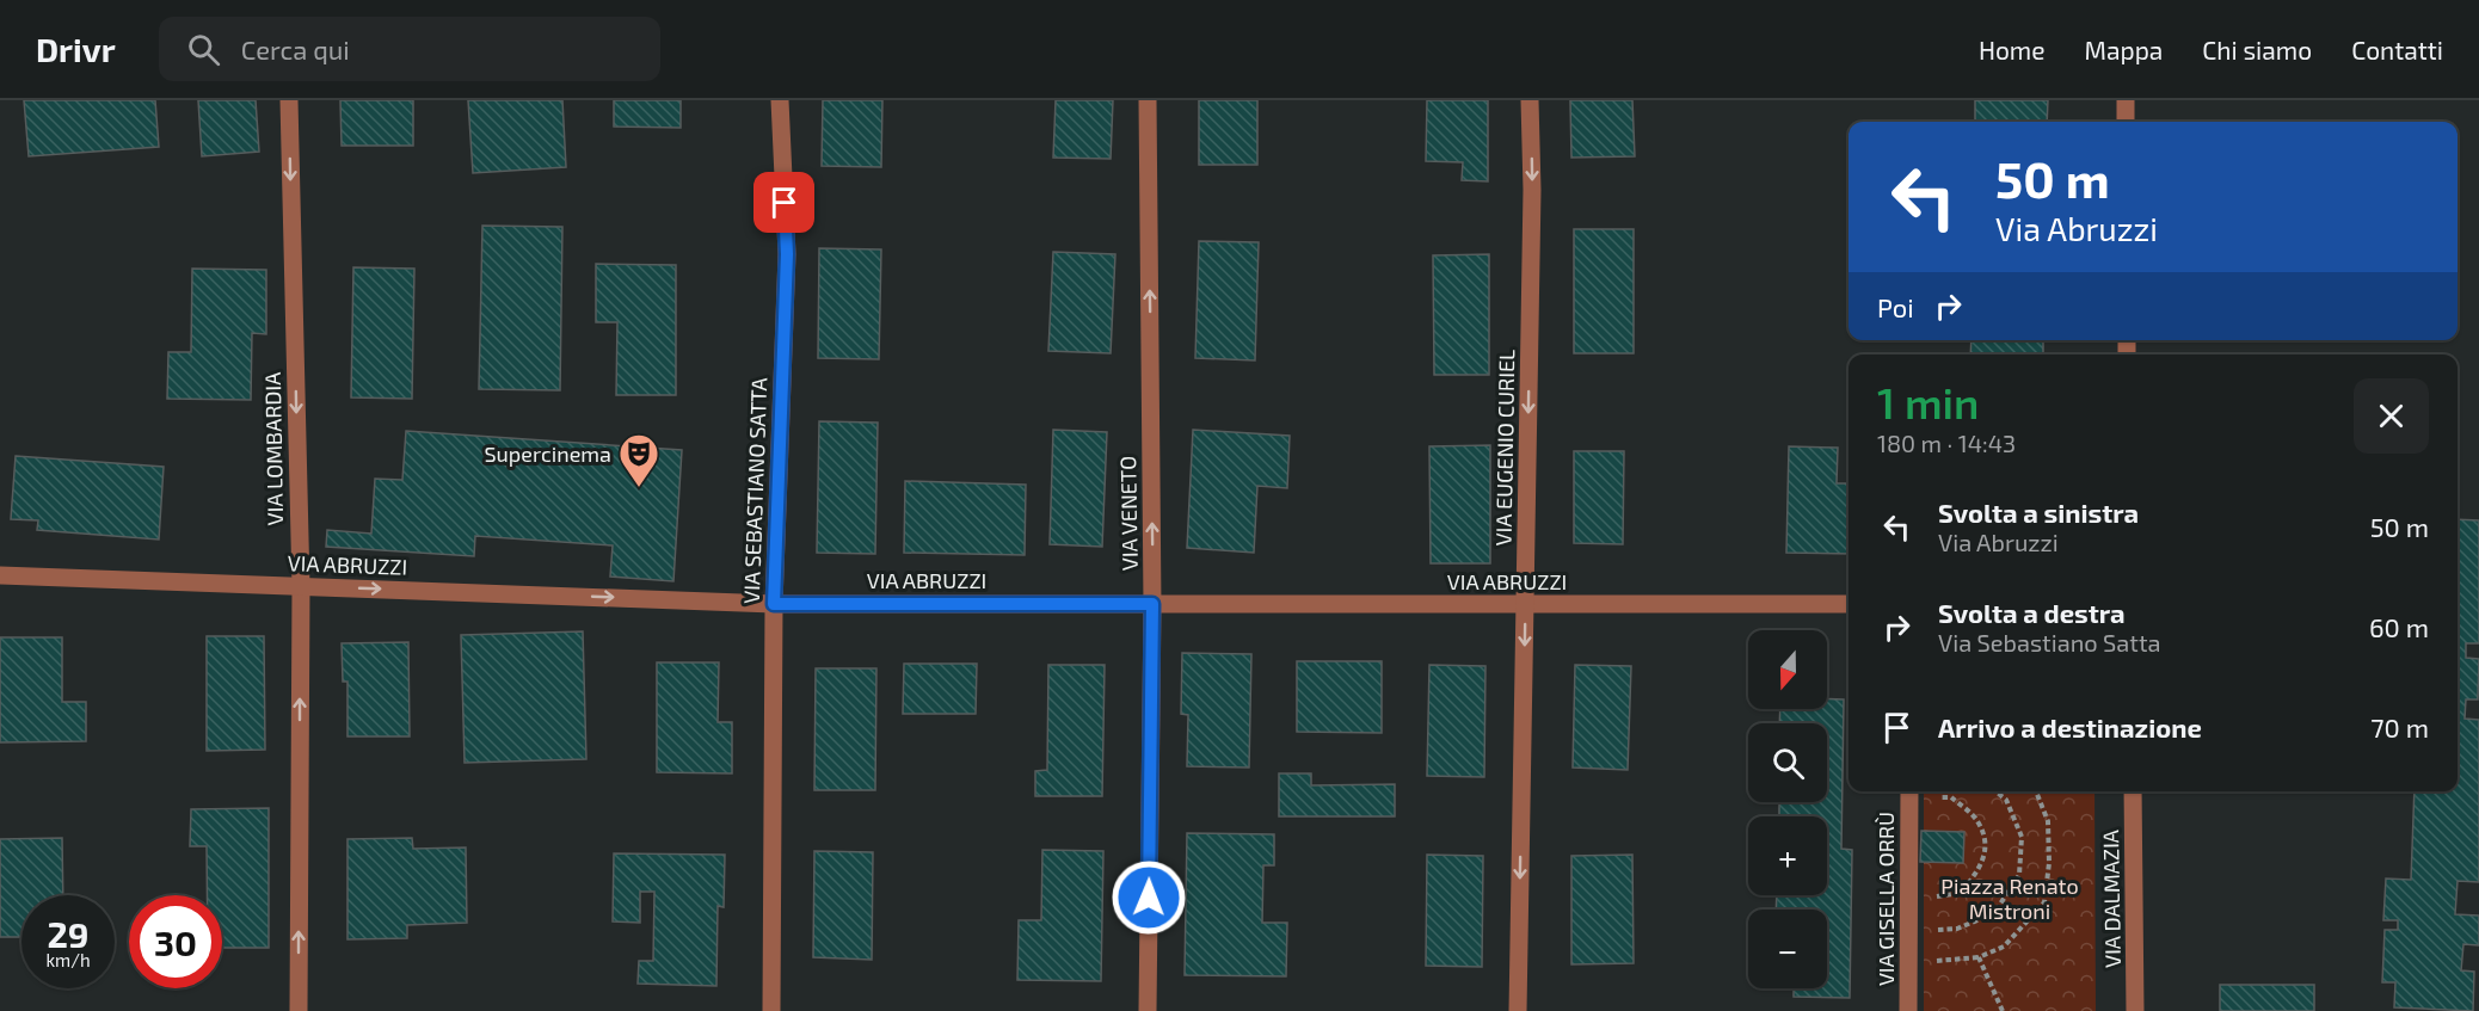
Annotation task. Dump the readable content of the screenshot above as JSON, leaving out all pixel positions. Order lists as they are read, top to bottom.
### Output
{
  "streets": {
    "street": [
      "VIA EUGENIO CURIEL",
      "VIA LOMBARDIA",
      "VIA SEBASTIANO SATTA",
      "VIA VENETO",
      "VIA ABRUZZI",
      "VIA GISELLA ORRÙ",
      "VIA DALMAZIA"
    ]
  },
  "crossings": [
    ["VIA EUGENIO CURIEL", "VIA ABRUZZI"],
    ["VIA LOMBARDIA", "VIA ABRUZZI"],
    ["VIA SEBASTIANO SATTA", "VIA ABRUZZI"],
    ["VIA VENETO", "VIA ABRUZZI"]
  ],
  "one_way": ["VIA EUGENIO CURIEL", "VIA VENETO"],
  "parks": ["Piazza Renato Mistroni"],
  "places": {
    "theatre": ["Supercinema"]
  },
  "north": "bottom",
  "page": {
    "header": "Drivr",
    "search": "Cerca qui",
    "nav": [
      "Home",
      "Mappa",
      "Chi siamo",
      "Contatti"
    ],
    "turn": ["50 m", "Via Abruzzi"],
    "then": "Poi",
    "heading": ["1 min", "180 m · 14:43"],
    "list": [
      {
        "name": "Svolta a sinistra",
        "note": "Via Abruzzi",
        "value": "50 m"
      },
      {
        "name": "Svolta a destra",
        "note": "Via Sebastiano Satta",
        "value": "60 m"
      },
      {
        "name": "Arrivo a destinazione",
        "value": "70 m"
      }
    ],
    "map_buttons": ["+", "−"],
    "speed": "29 km/h",
    "limit": "30"
  }
}
